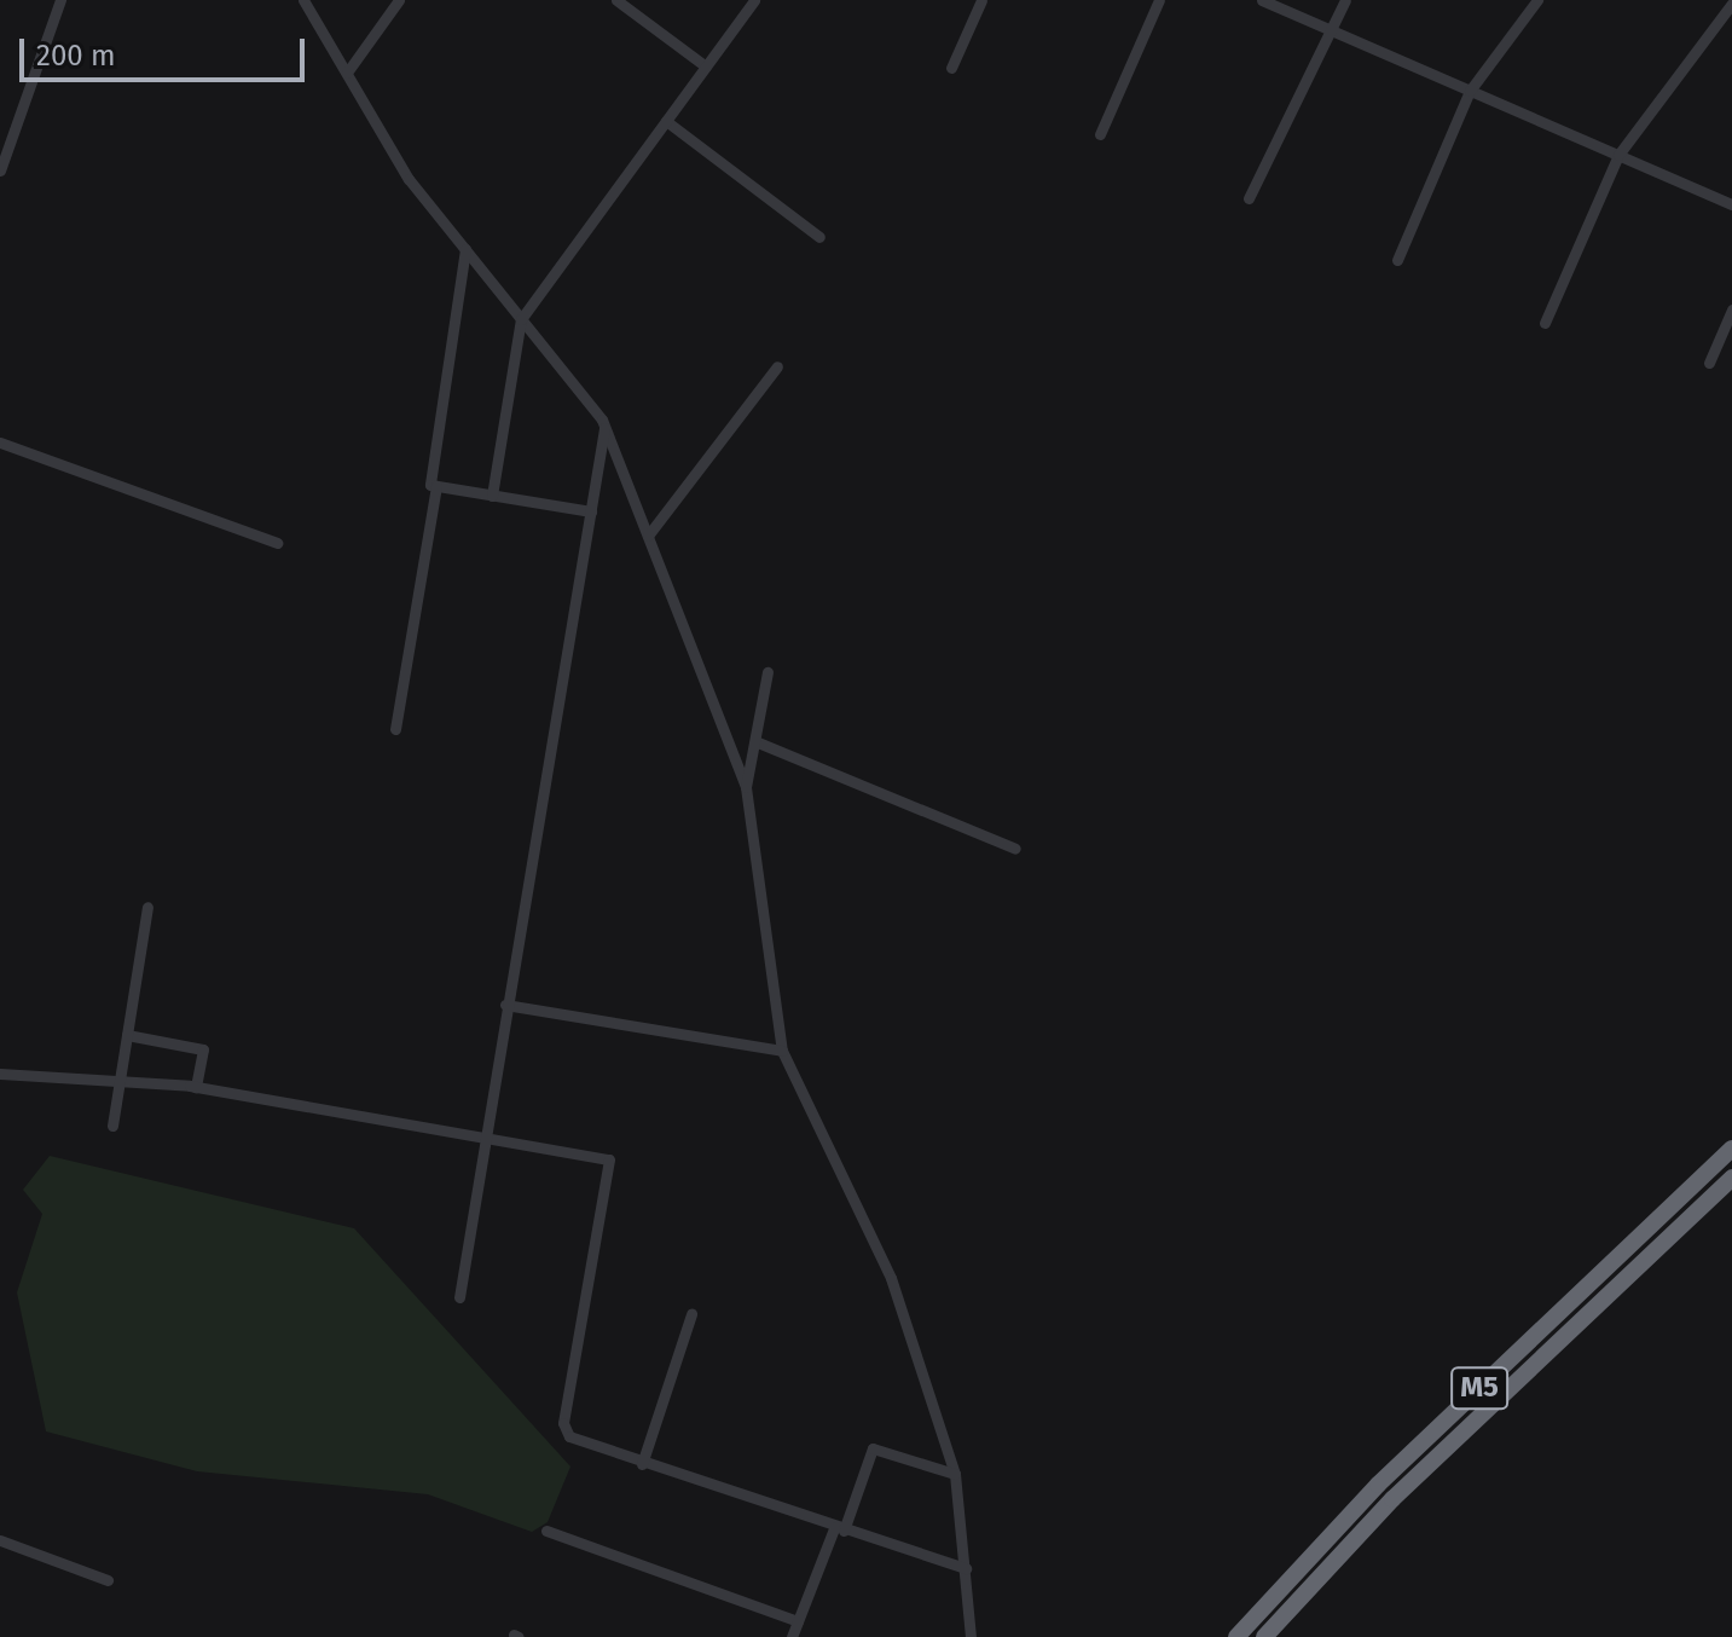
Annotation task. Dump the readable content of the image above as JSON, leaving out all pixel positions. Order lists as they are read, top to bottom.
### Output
{
  "streets": {
    "highway": ["M5"]
  },
  "scale_bar": "200 m"
}
